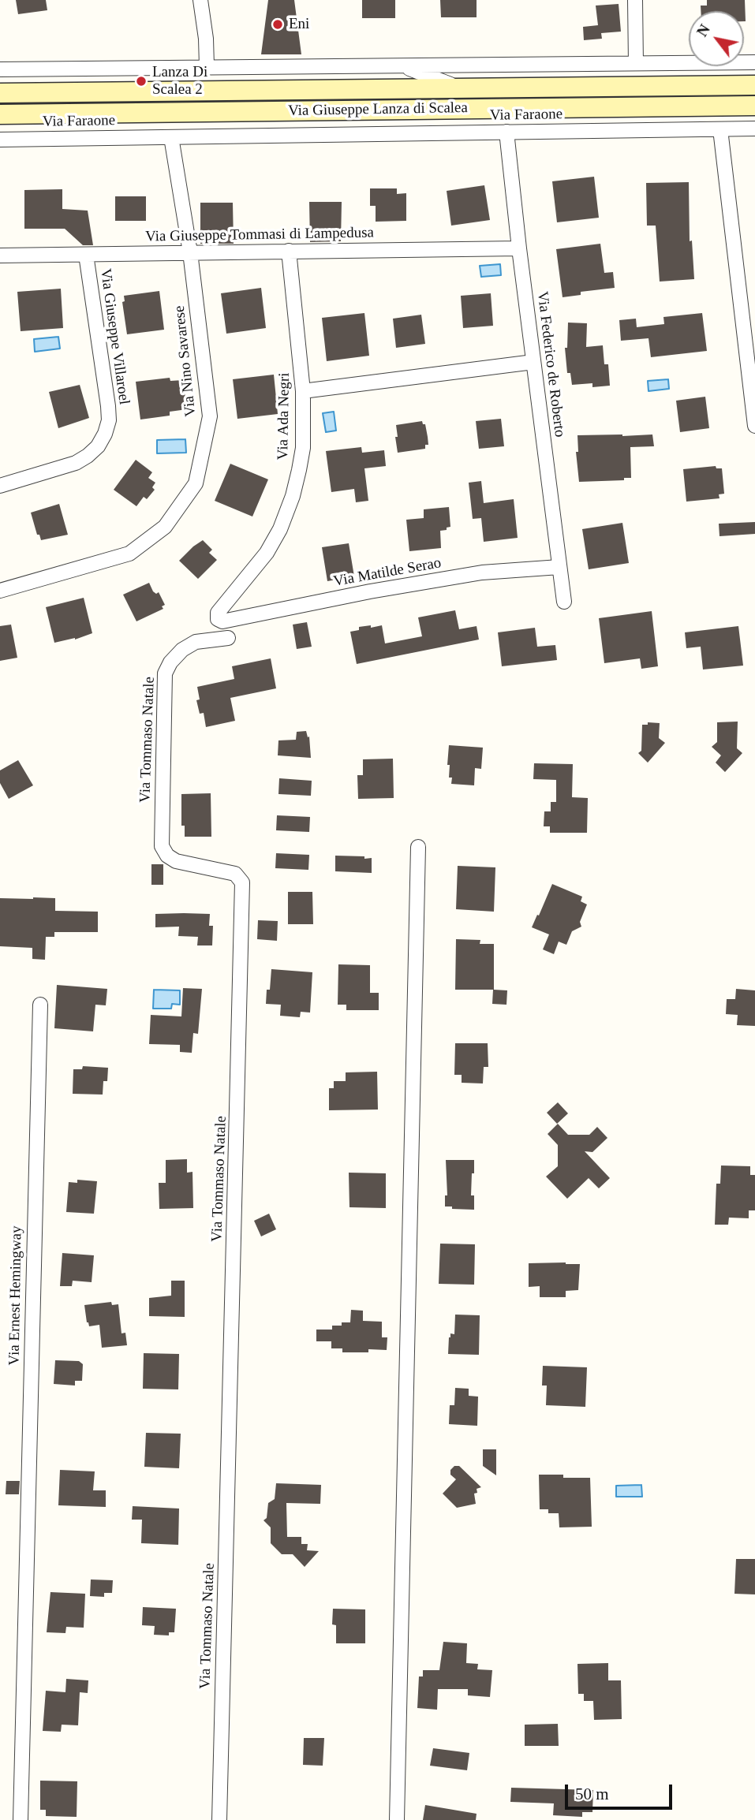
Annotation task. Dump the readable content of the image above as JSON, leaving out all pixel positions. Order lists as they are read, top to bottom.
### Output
{
  "streets": {
    "street": [
      "Via Giuseppe Lanza di Scalea",
      "Via Faraone",
      "Via Giuseppe Tommasi di Lampedusa",
      "Via Giuseppe Villaroel",
      "Via Nino Savarese",
      "Via Federico de Roberto",
      "Via Ada Negri",
      "Via Matilde Serao",
      "Via Tommaso Natale",
      "Via Ernest Hemingway"
    ]
  },
  "crossings": [
    ["Via Faraone", "Via Nino Savarese"],
    ["Via Faraone", "Via Federico de Roberto"],
    ["Via Giuseppe Tommasi di Lampedusa", "Via Giuseppe Villaroel"],
    ["Via Giuseppe Tommasi di Lampedusa", "Via Nino Savarese"],
    ["Via Giuseppe Tommasi di Lampedusa", "Via Federico de Roberto"],
    ["Via Giuseppe Tommasi di Lampedusa", "Via Ada Negri"],
    ["Via Federico de Roberto", "Via Matilde Serao"],
    ["Via Ada Negri", "Via Matilde Serao"]
  ],
  "places": ["Eni", "Lanza Di Scalea 2"],
  "scale_bar": "50 m",
  "north": "top left"
}
